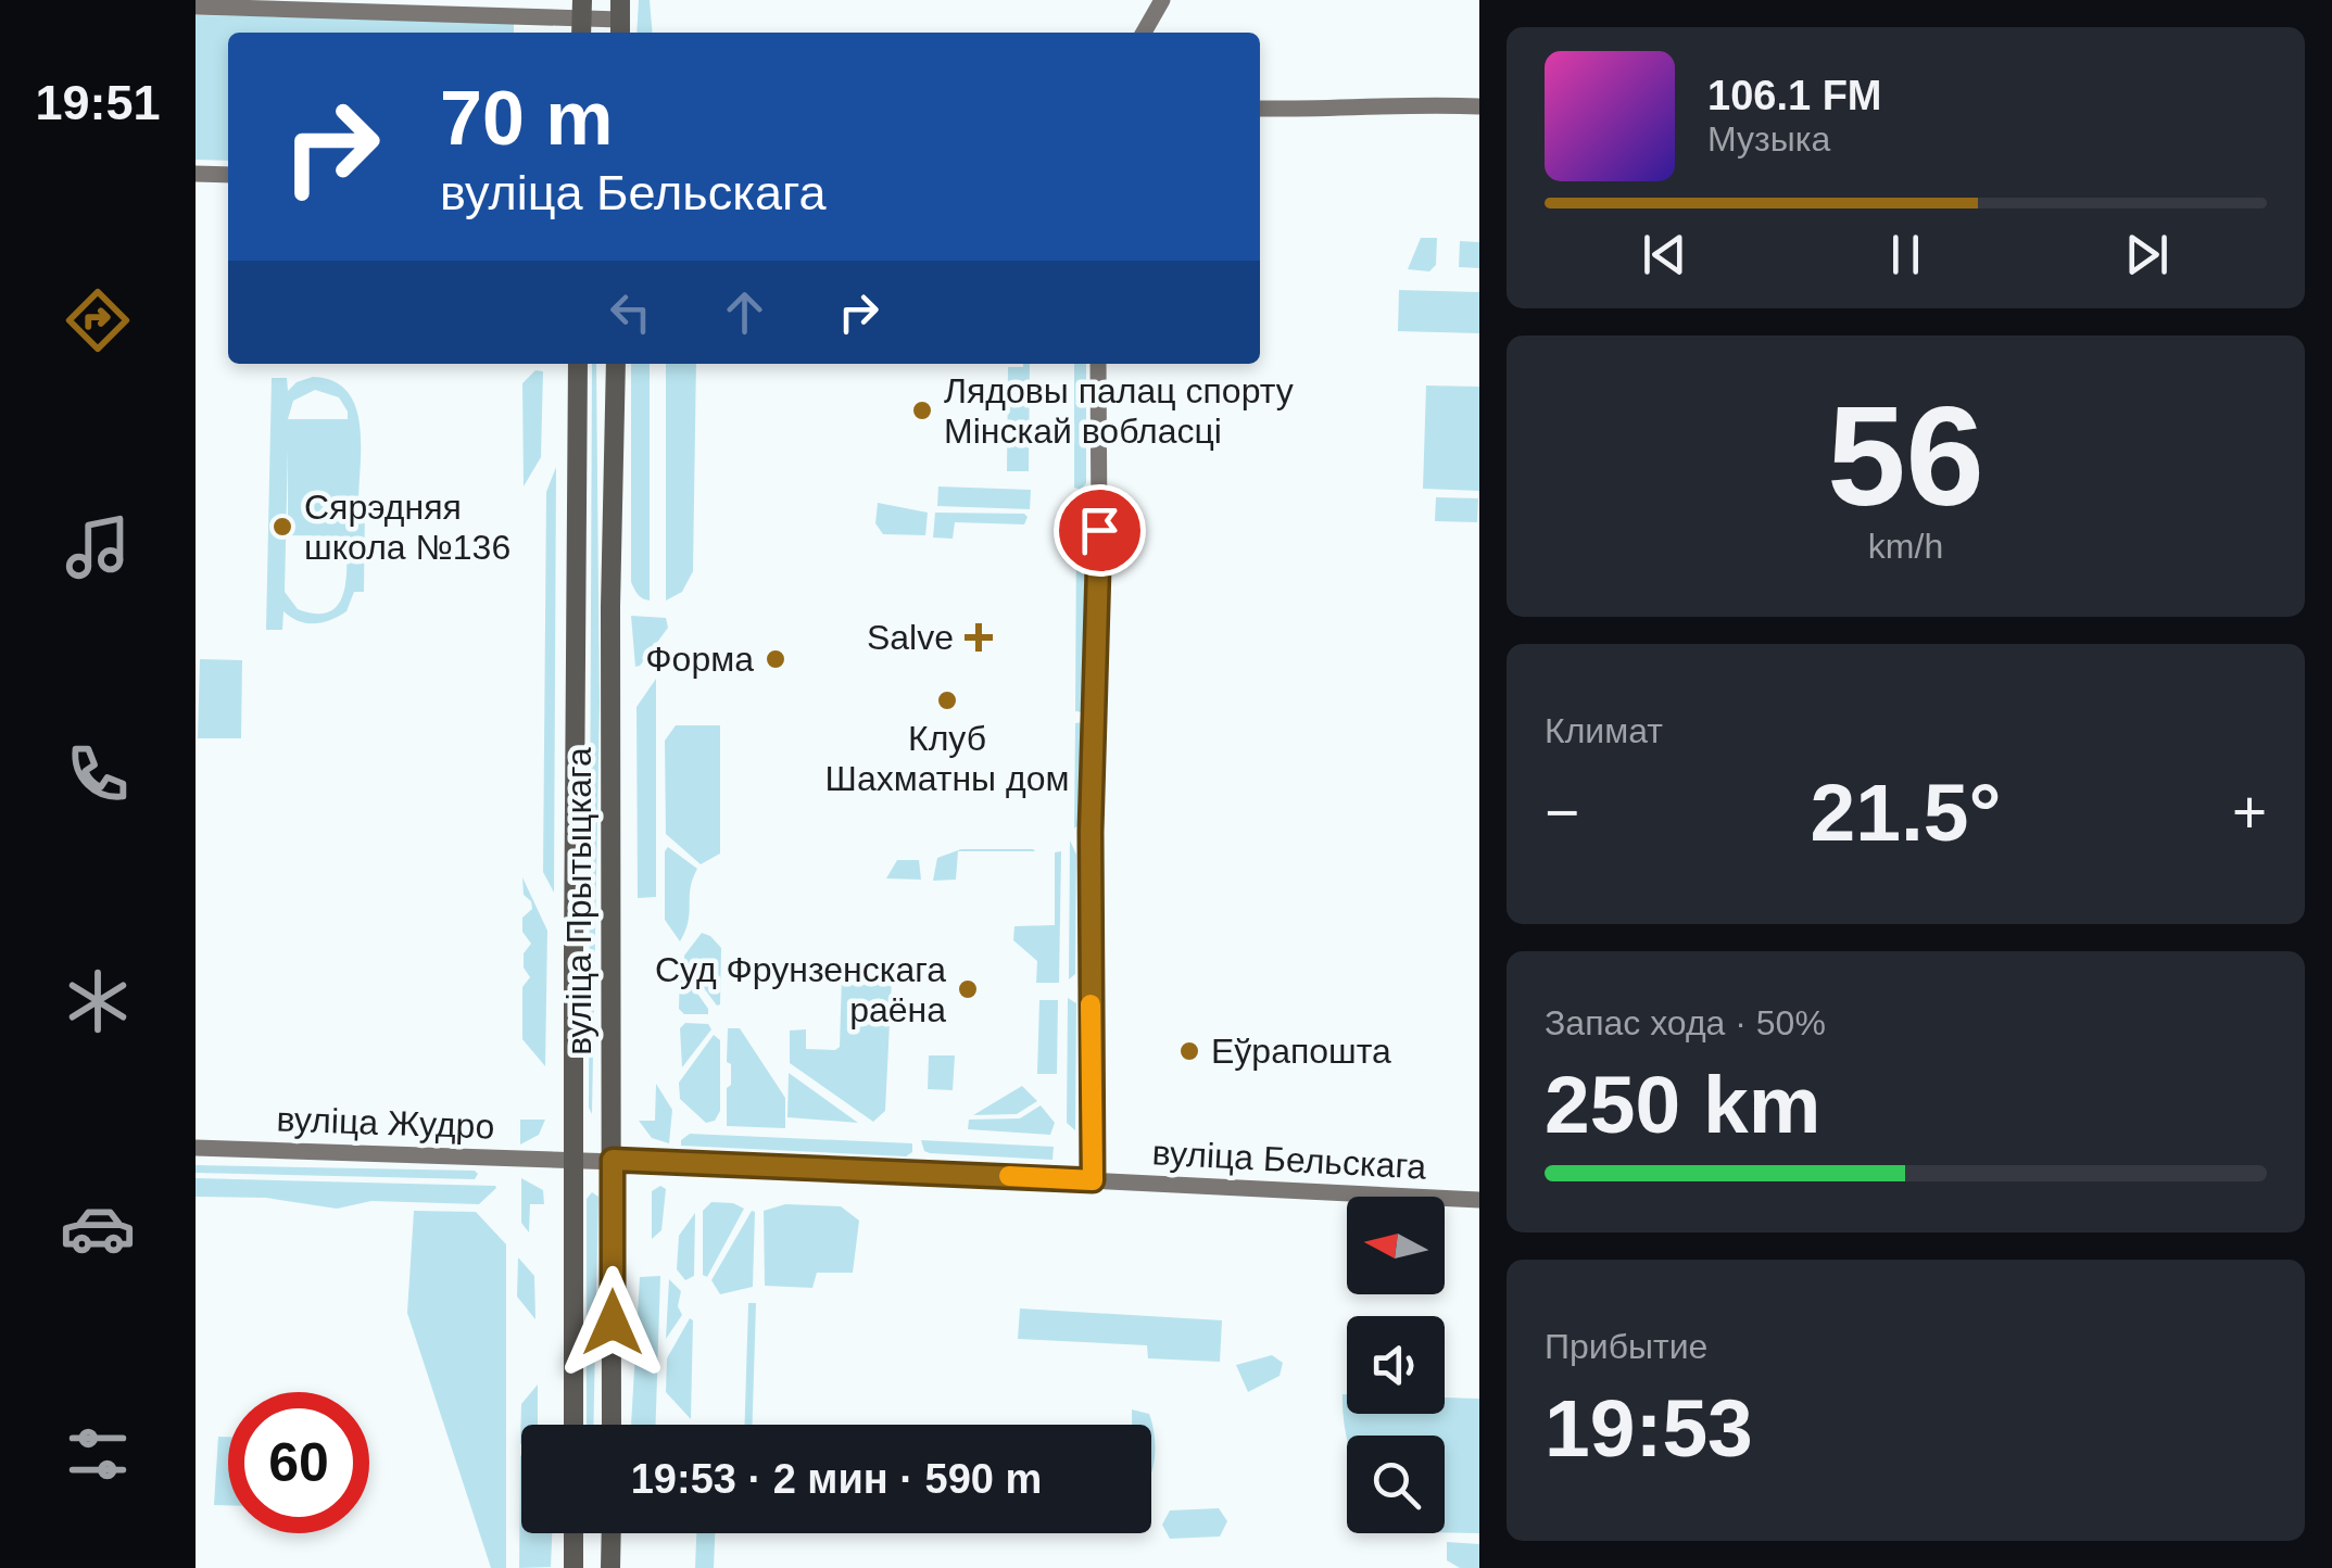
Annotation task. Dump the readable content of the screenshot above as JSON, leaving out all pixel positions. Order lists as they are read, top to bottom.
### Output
{
  "streets": {
    "main road": ["вуліца Прытыцкага"],
    "street": ["вуліца Жудро", "вуліца Бельскага"]
  },
  "crossings": [
    ["вуліца Прытыцкага", "вуліца Жудро"],
    ["вуліца Прытыцкага", "вуліца Бельскага"],
    ["вуліца Жудро", "вуліца Бельскага"]
  ],
  "places": {
    "other": [
      "Лядовы палац спорту Мінскай вобласці",
      "Сярэдняя школа №136",
      "Форма",
      "Клуб Шахматны дом",
      "Суд Фрунзенскага раёна",
      "Еўрапошта"
    ],
    "health": ["Salve"]
  },
  "north": "left",
  "page": {
    "tabs": "19:51",
    "turn": ["70 m", "вуліца Бельскага"],
    "song": ["106.1 FM", "Музыка"],
    "tile": [
      ["56", "km/h"],
      "Климат",
      ["Запас хода · 50%", "250 km"],
      ["Прибытие", "19:53"]
    ],
    "heat": ["−", "21.5°", "+"],
    "limit": "60",
    "trip": "19:53 · 2 мин · 590 m"
  }
}
